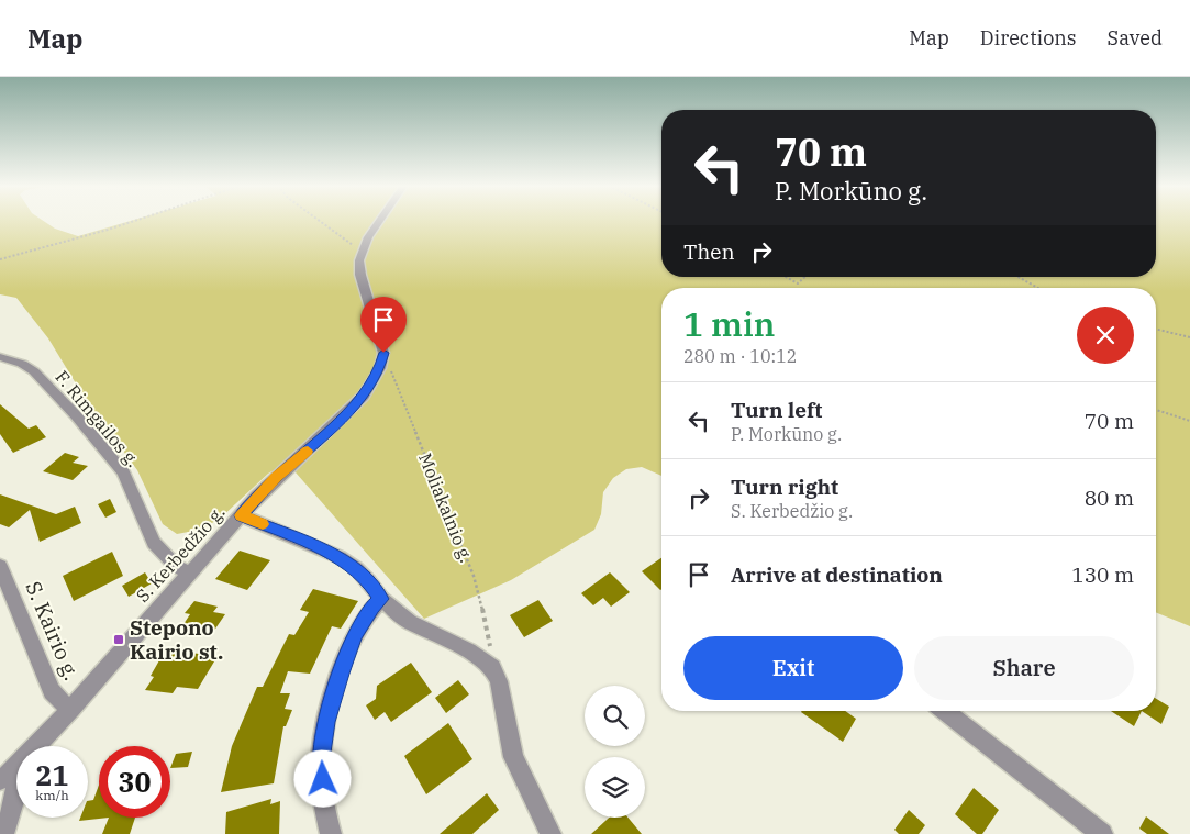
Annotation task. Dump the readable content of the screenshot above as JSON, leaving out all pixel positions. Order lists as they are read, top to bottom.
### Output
{
  "streets": {
    "street": ["F. Rimgailos g.", "S. Kerbedžio g.", "S. Kairio g."],
    "path": ["Moliakalnio g."]
  },
  "crossings": [
    ["F. Rimgailos g.", "S. Kerbedžio g."],
    ["Moliakalnio g.", "S. Kerbedžio g."],
    ["S. Kerbedžio g.", "S. Kairio g."]
  ],
  "places": {
    "transit": ["Stepono Kairio st."]
  },
  "page": {
    "header": "Map",
    "nav": ["Map", "Directions", "Saved"],
    "turn": ["70 m", "P. Morkūno g."],
    "then": "Then",
    "heading": ["1 min", "280 m · 10:12"],
    "list": [
      {
        "name": "Turn left",
        "note": "P. Morkūno g.",
        "value": "70 m"
      },
      {
        "name": "Turn right",
        "note": "S. Kerbedžio g.",
        "value": "80 m"
      },
      {
        "name": "Arrive at destination",
        "value": "130 m"
      }
    ],
    "buttons": ["Exit", "Share"],
    "speed": "21 km/h",
    "limit": "30"
  }
}
